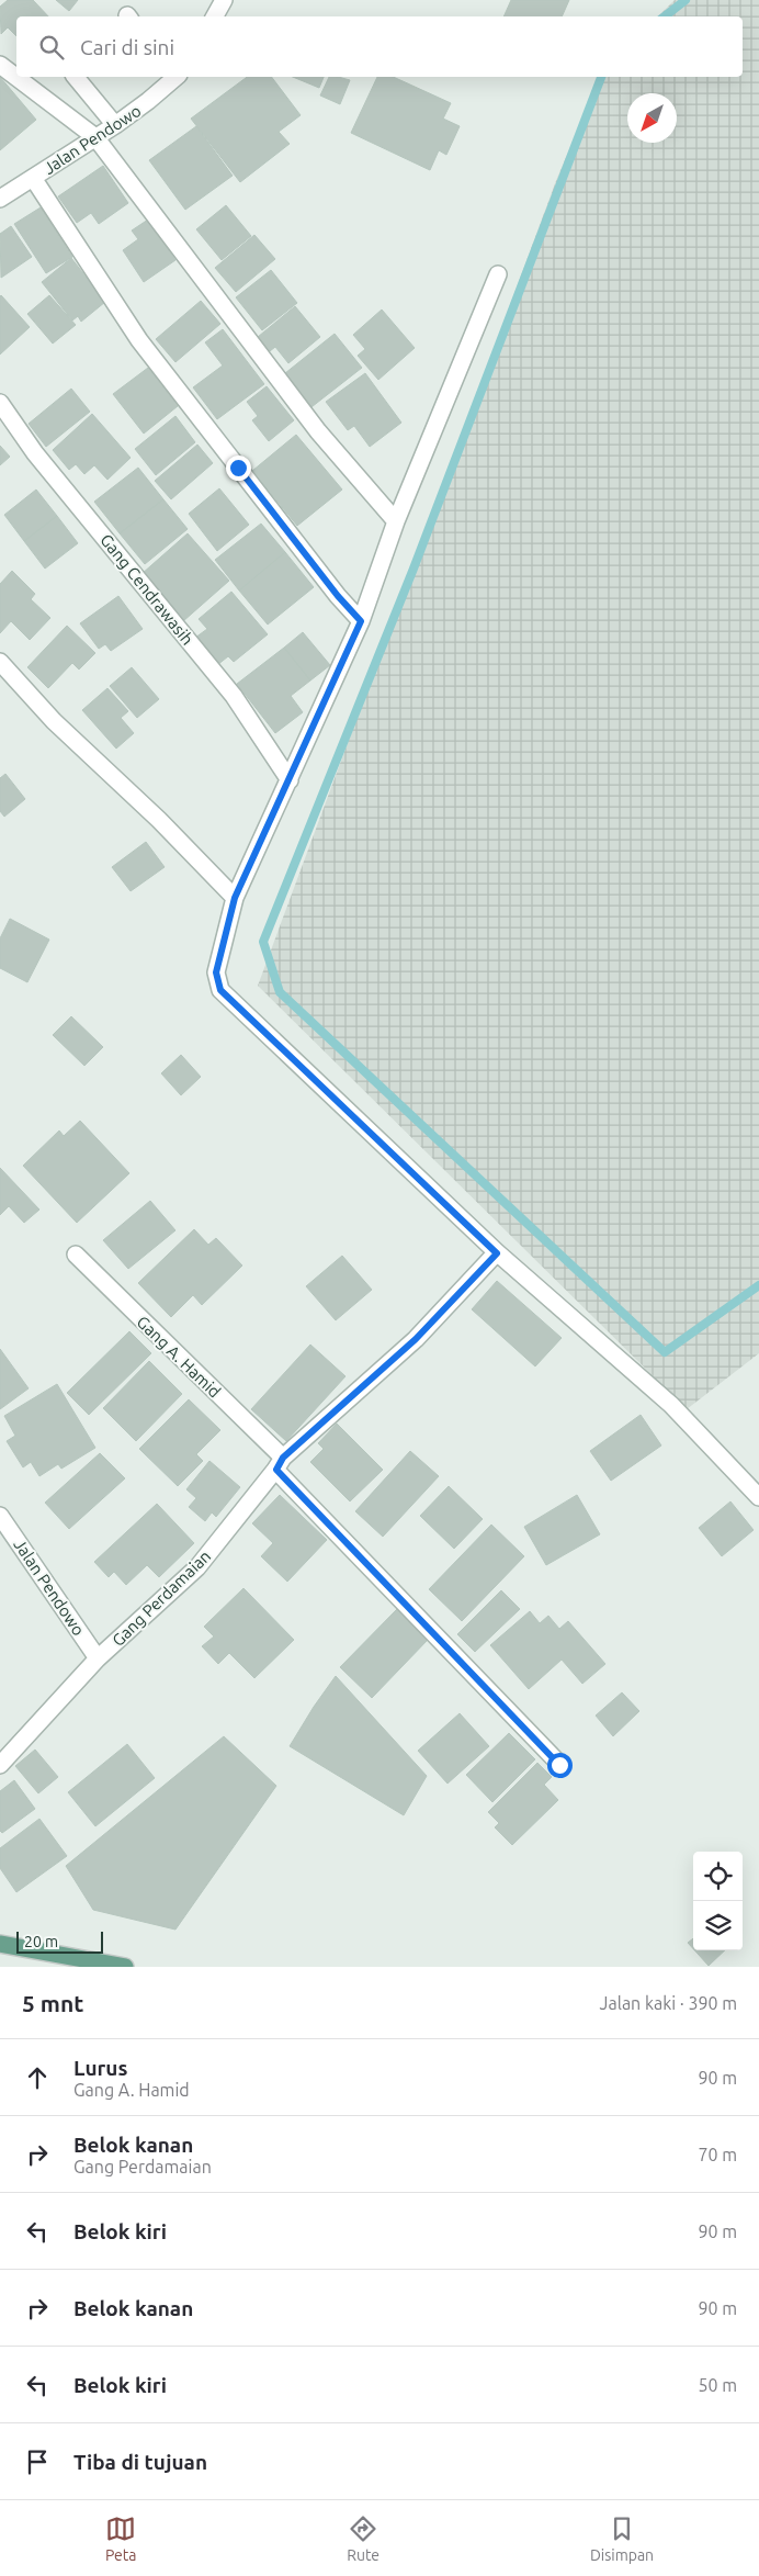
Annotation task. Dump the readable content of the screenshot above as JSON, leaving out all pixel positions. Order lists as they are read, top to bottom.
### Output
{
  "streets": {
    "street": [
      "Jalan Pendowo",
      "Gang Cendrawasih",
      "Gang A. Hamid",
      "Gang Perdamaian"
    ]
  },
  "crossings": [
    ["Jalan Pendowo", "Gang Perdamaian"],
    ["Gang A. Hamid", "Gang Perdamaian"]
  ],
  "scale_bar": "20 m",
  "north": "bottom left",
  "page": {
    "search": "Cari di sini",
    "scale": "20 m",
    "heading": ["5 mnt", "Jalan kaki · 390 m"],
    "list": [
      ["Lurus", "Gang A. Hamid", "90 m"],
      ["Belok kanan", "Gang Perdamaian", "70 m"],
      ["Belok kiri", "90 m"],
      ["Belok kanan", "90 m"],
      ["Belok kiri", "50 m"],
      "Tiba di tujuan"
    ],
    "nav": ["Peta", "Rute", "Disimpan"]
  }
}
